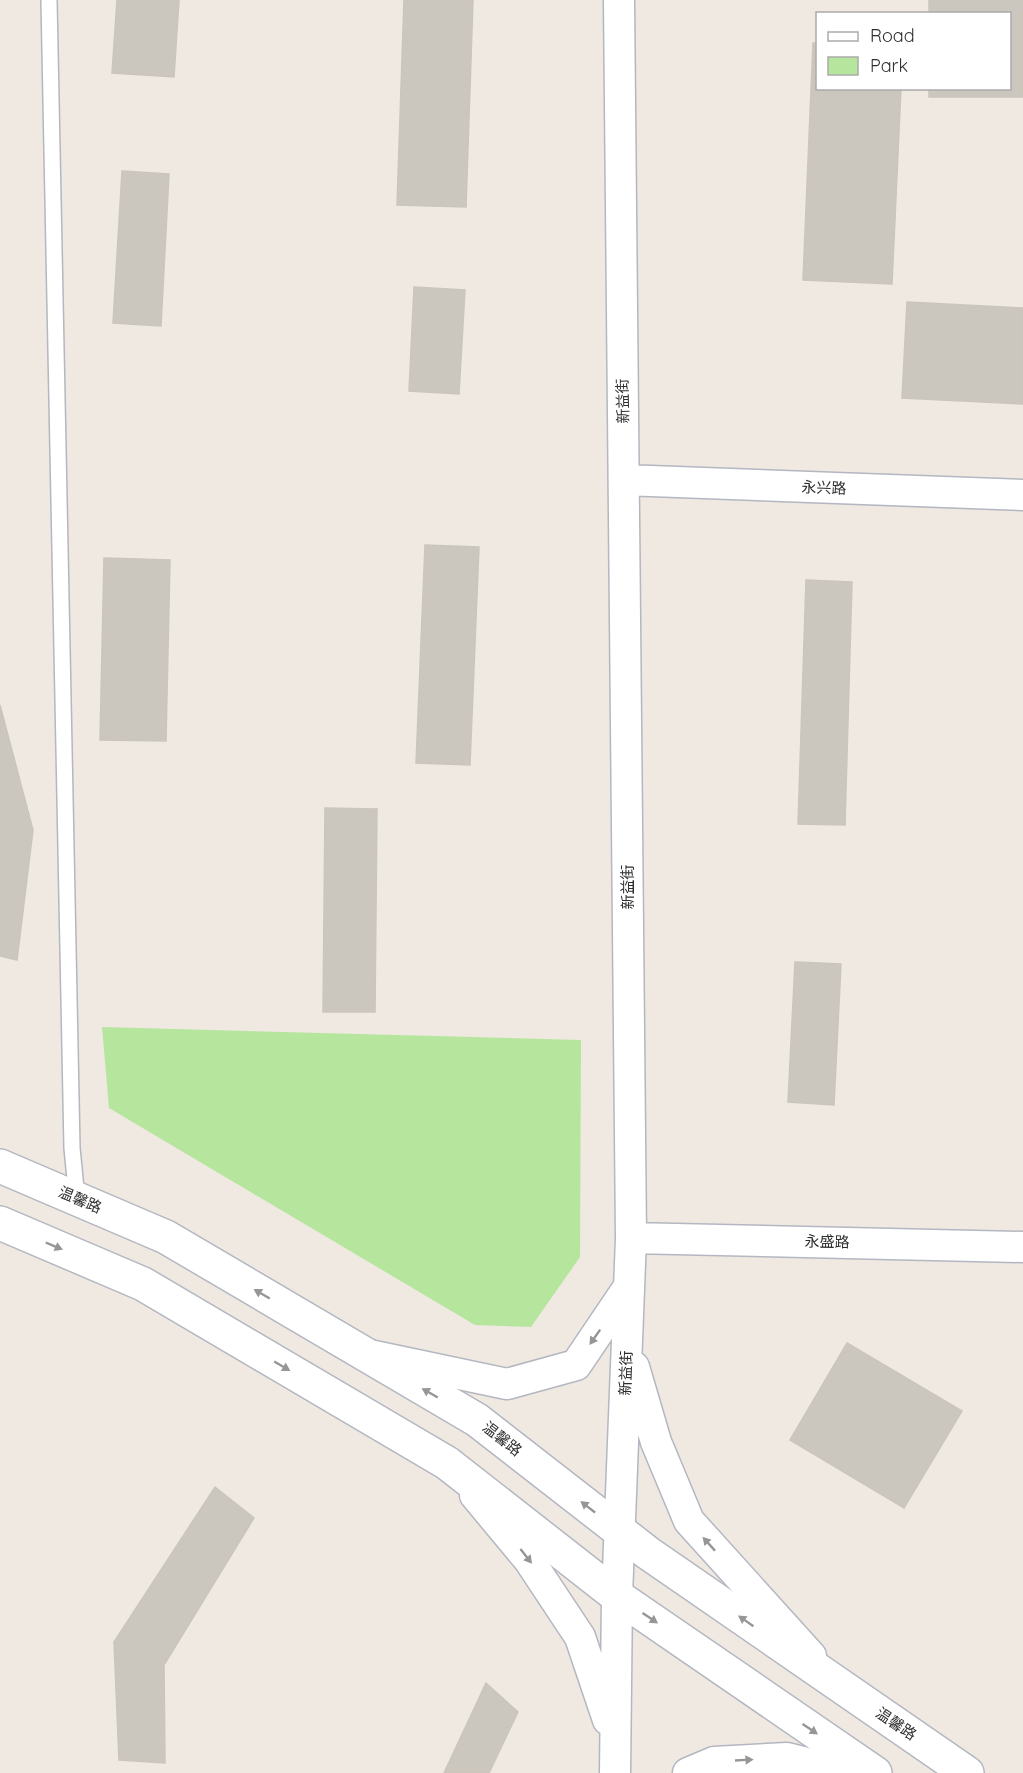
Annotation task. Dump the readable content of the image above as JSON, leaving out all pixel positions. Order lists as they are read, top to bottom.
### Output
{
  "streets": {
    "main road": ["温馨路"],
    "street": ["新益街", "永兴路", "永盛路"]
  },
  "crossings": [
    ["新益街", "永兴路"],
    ["新益街", "温馨路"],
    ["新益街", "永盛路"]
  ],
  "legend": ["Road", "Park"]
}
